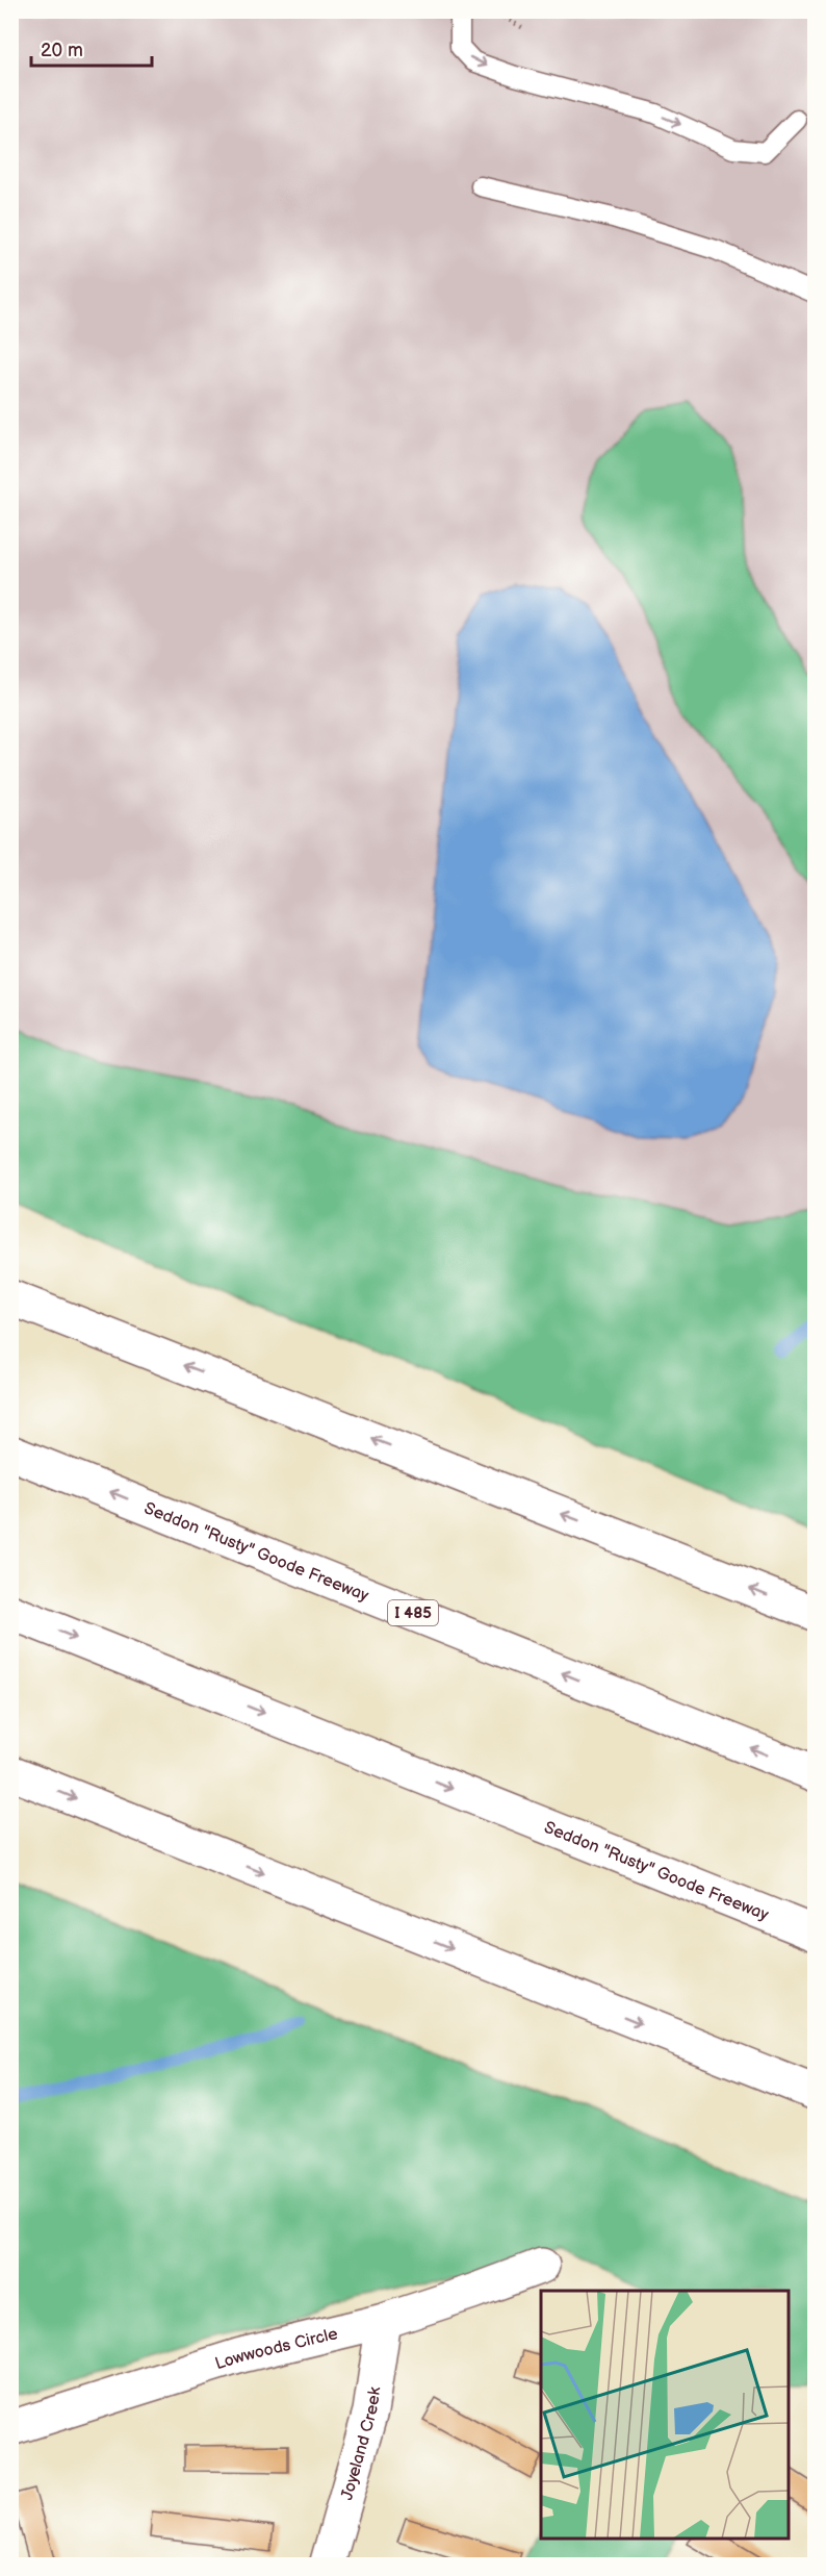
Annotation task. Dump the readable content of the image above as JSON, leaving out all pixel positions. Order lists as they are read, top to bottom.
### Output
{
  "streets": {
    "main road": [
      "Seddon \"Rusty\" Goode Freeway",
      "I 485",
      "Lowwoods Circle",
      "Joyeland Creek"
    ]
  },
  "crossings": [
    ["Lowwoods Circle", "Joyeland Creek"]
  ],
  "scale_bar": "20 m"
}
